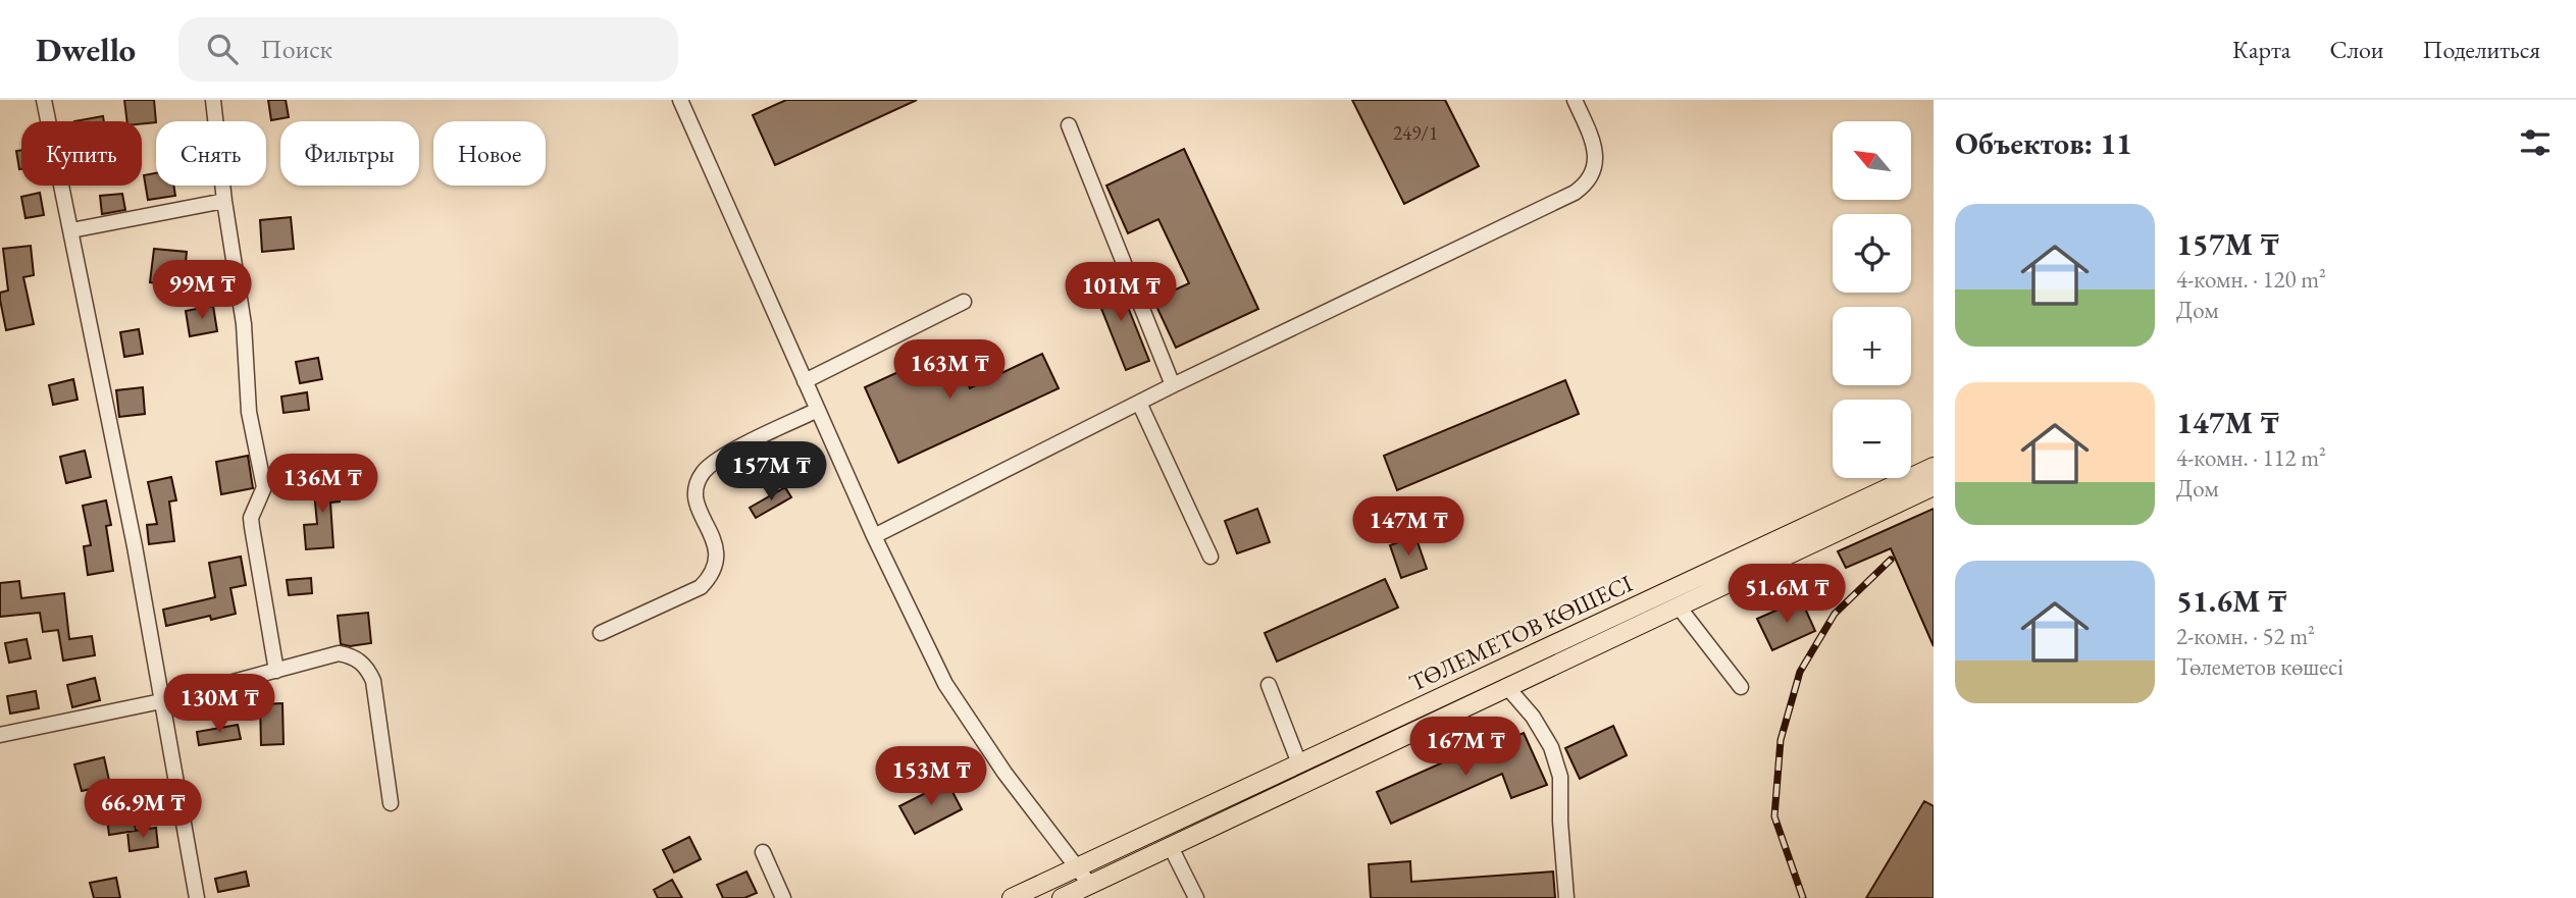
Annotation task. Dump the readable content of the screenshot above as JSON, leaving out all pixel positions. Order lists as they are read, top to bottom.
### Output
{
  "streets": {
    "main road": ["ТӨЛЕМЕТОВ КӨШЕСІ"]
  },
  "house_numbers": ["249/1"],
  "north": "top left",
  "page": {
    "header": "Dwello",
    "search": "Поиск",
    "nav": ["Карта", "Слои", "Поделиться"],
    "heading": "Объектов: 11",
    "map_buttons": ["+", "−"],
    "chip": [
      "Купить",
      "Снять",
      "Фильтры",
      "Новое"
    ],
    "list": [
      {
        "name": "157M ₸",
        "note": "4-комн. · 120 m² · Дом"
      },
      {
        "name": "147M ₸",
        "note": "4-комн. · 112 m² · Дом"
      },
      {
        "name": "51.6M ₸",
        "note": "2-комн. · 52 m² · Төлеметов көшесі"
      }
    ],
    "price": [
      "99M ₸",
      "101M ₸",
      "163M ₸",
      "157M ₸",
      "136M ₸",
      "147M ₸",
      "51.6M ₸",
      "130M ₸",
      "167M ₸",
      "153M ₸",
      "66.9M ₸"
    ]
  }
}
